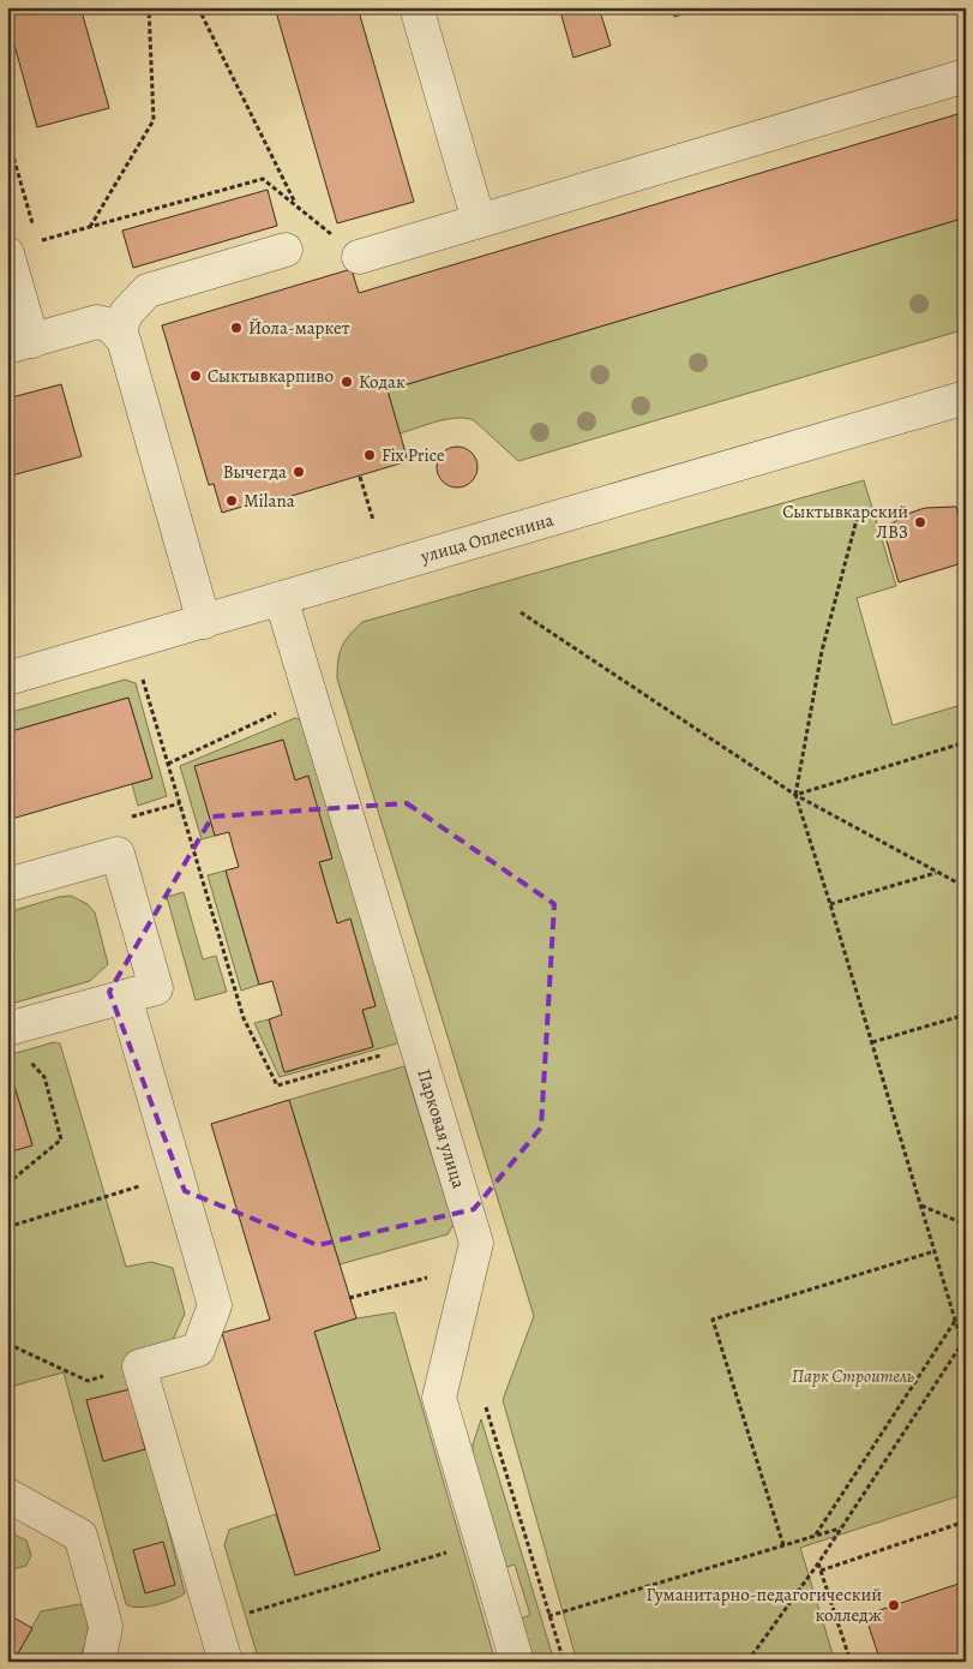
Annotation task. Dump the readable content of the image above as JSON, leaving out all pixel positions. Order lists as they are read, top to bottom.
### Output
{
  "streets": {
    "street": ["улица Оплеснина", "Парковая улица"]
  },
  "crossings": [
    ["улица Оплеснина", "Парковая улица"]
  ],
  "parks": ["Парк Строитель"],
  "places": [
    "Йола-маркет",
    "Сыктывкарпиво",
    "Кодак",
    "Fix Price",
    "Вычегда",
    "Milana",
    "Сыктывкарский ЛВЗ",
    "Гуманитарно-педагогический колледж"
  ]
}
